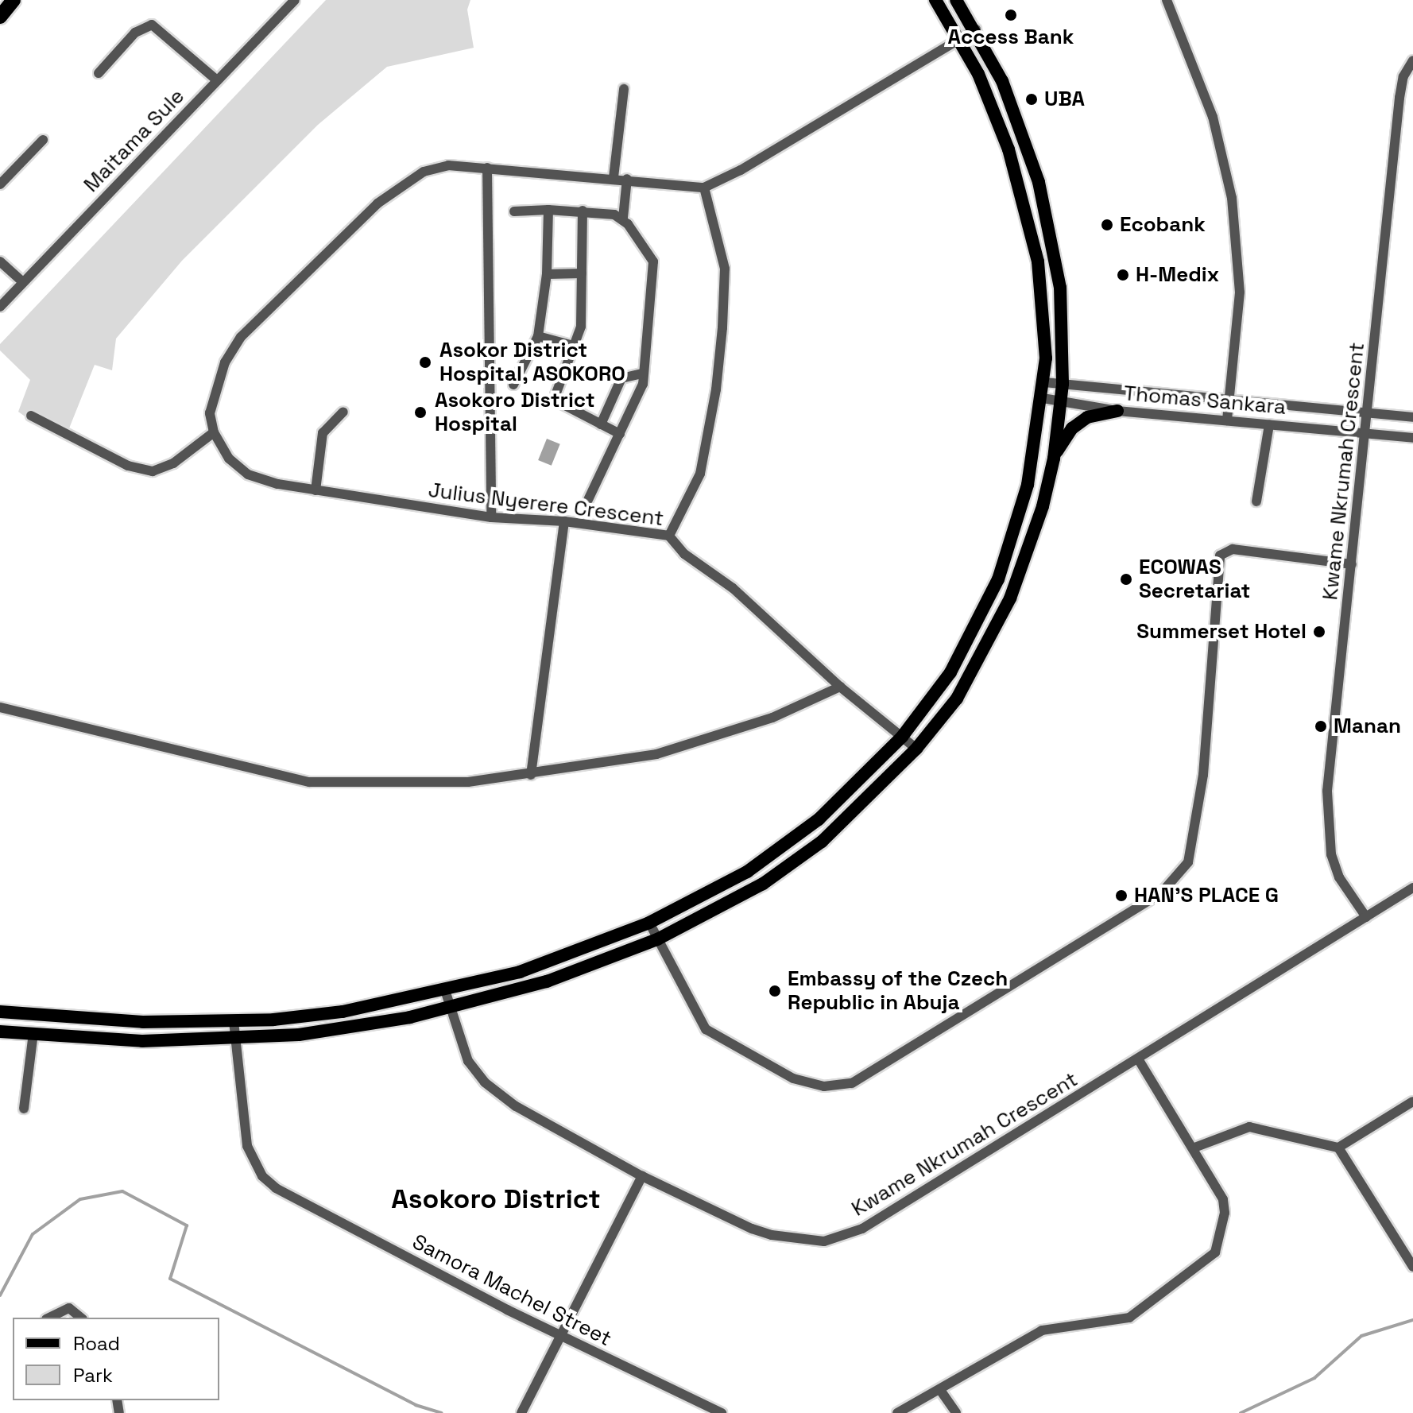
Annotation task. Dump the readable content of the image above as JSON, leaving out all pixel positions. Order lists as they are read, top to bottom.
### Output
{
  "streets": {
    "street": [
      "Maitama Sule",
      "Thomas Sankara",
      "Kwame Nkrumah Crescent",
      "Julius Nyerere Crescent",
      "Samora Machel Street"
    ]
  },
  "crossings": [
    ["Thomas Sankara", "Kwame Nkrumah Crescent"]
  ],
  "districts": ["Asokoro District"],
  "places": [
    "Access Bank",
    "UBA",
    "Ecobank",
    "H-Medix",
    "Asokor District Hospital, ASOKORO",
    "Asokoro District Hospital",
    "ECOWAS Secretariat",
    "Summerset Hotel",
    "Manan",
    "HAN'S PLACE G",
    "Embassy of the Czech Republic in Abuja"
  ],
  "legend": ["Road", "Park"]
}
